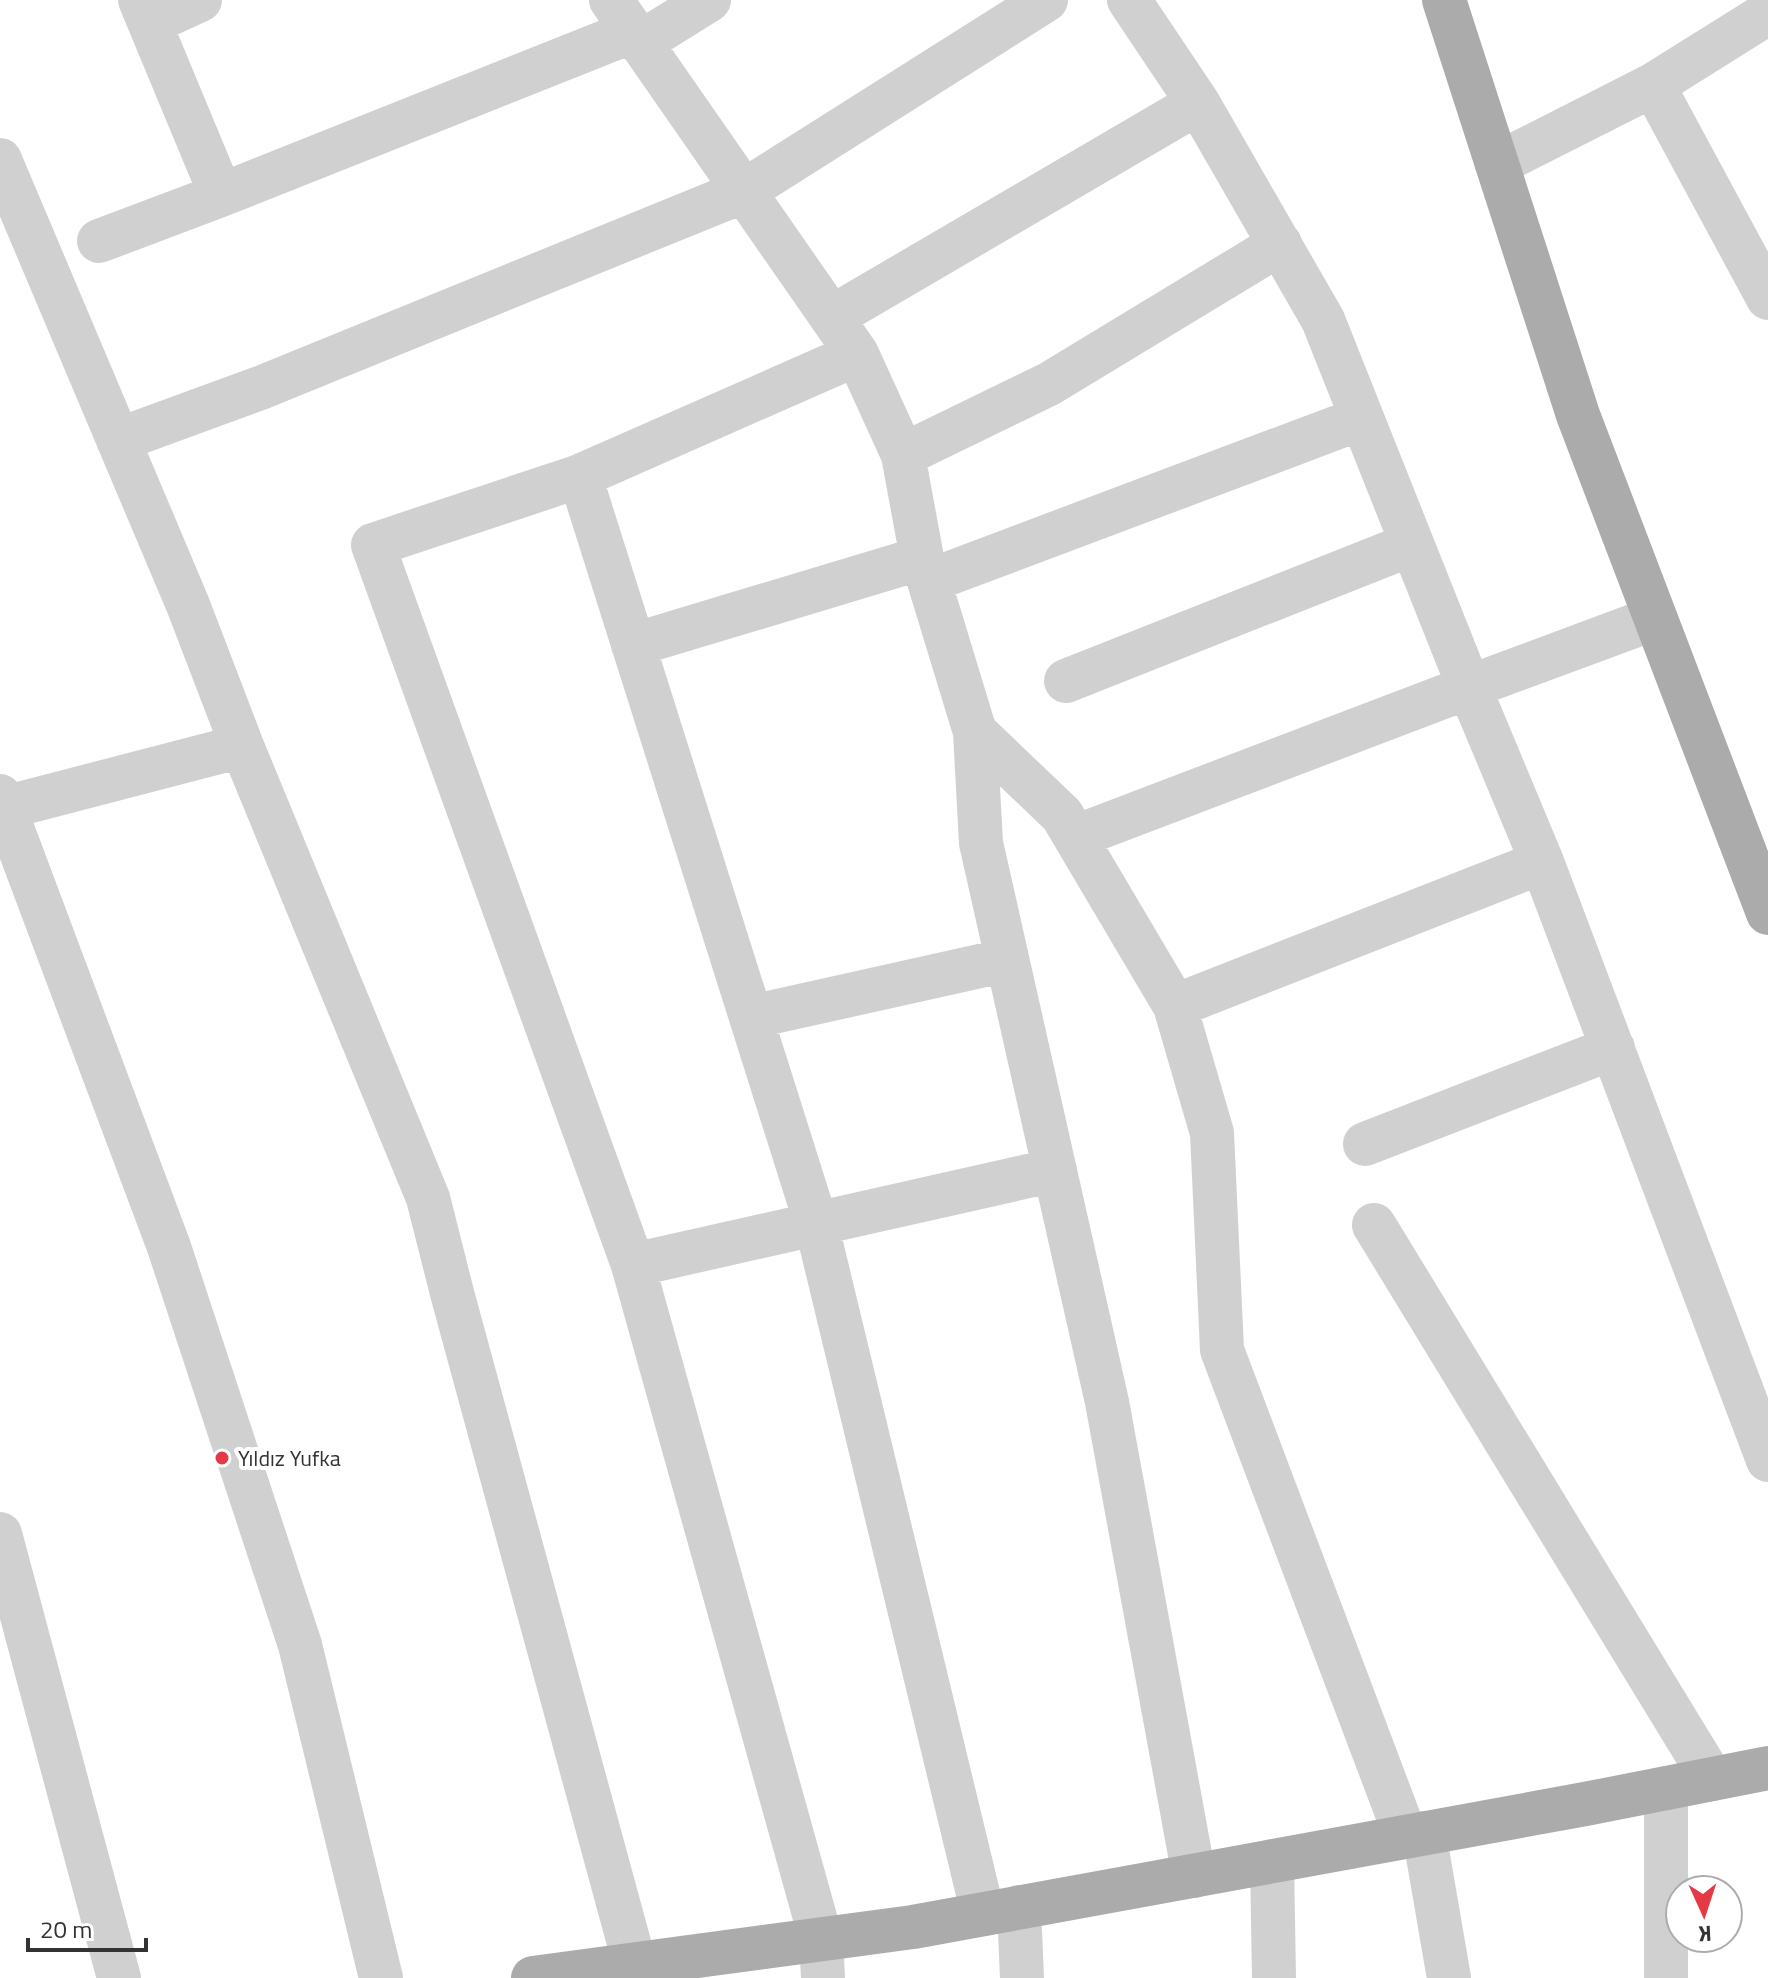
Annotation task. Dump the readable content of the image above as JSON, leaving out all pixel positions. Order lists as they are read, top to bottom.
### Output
{
  "places": ["Yıldız Yufka"],
  "scale_bar": "20 m",
  "north": "bottom"
}
